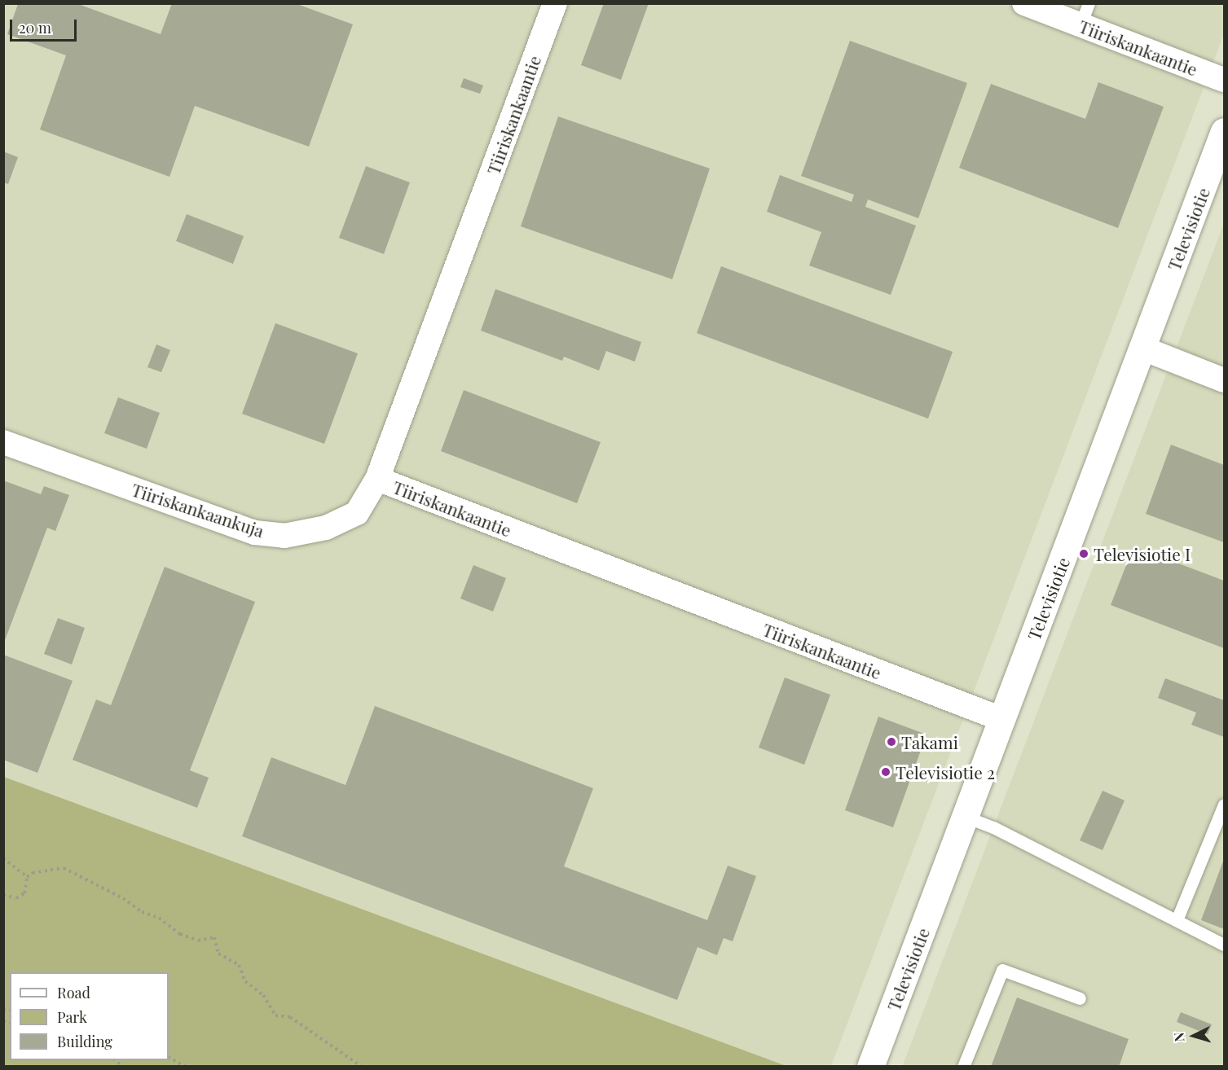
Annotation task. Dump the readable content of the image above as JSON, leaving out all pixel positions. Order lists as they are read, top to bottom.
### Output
{
  "streets": {
    "street": ["Tiiriskankaantie", "Televisiotie", "Tiiriskankaankuja"]
  },
  "crossings": [
    ["Tiiriskankaantie", "Televisiotie"],
    ["Tiiriskankaantie", "Tiiriskankaankuja"]
  ],
  "places": ["Televisiotie I", "Takami", "Televisiotie 2"],
  "legend": ["Road", "Park", "Building"],
  "scale_bar": "20 m",
  "north": "left"
}
